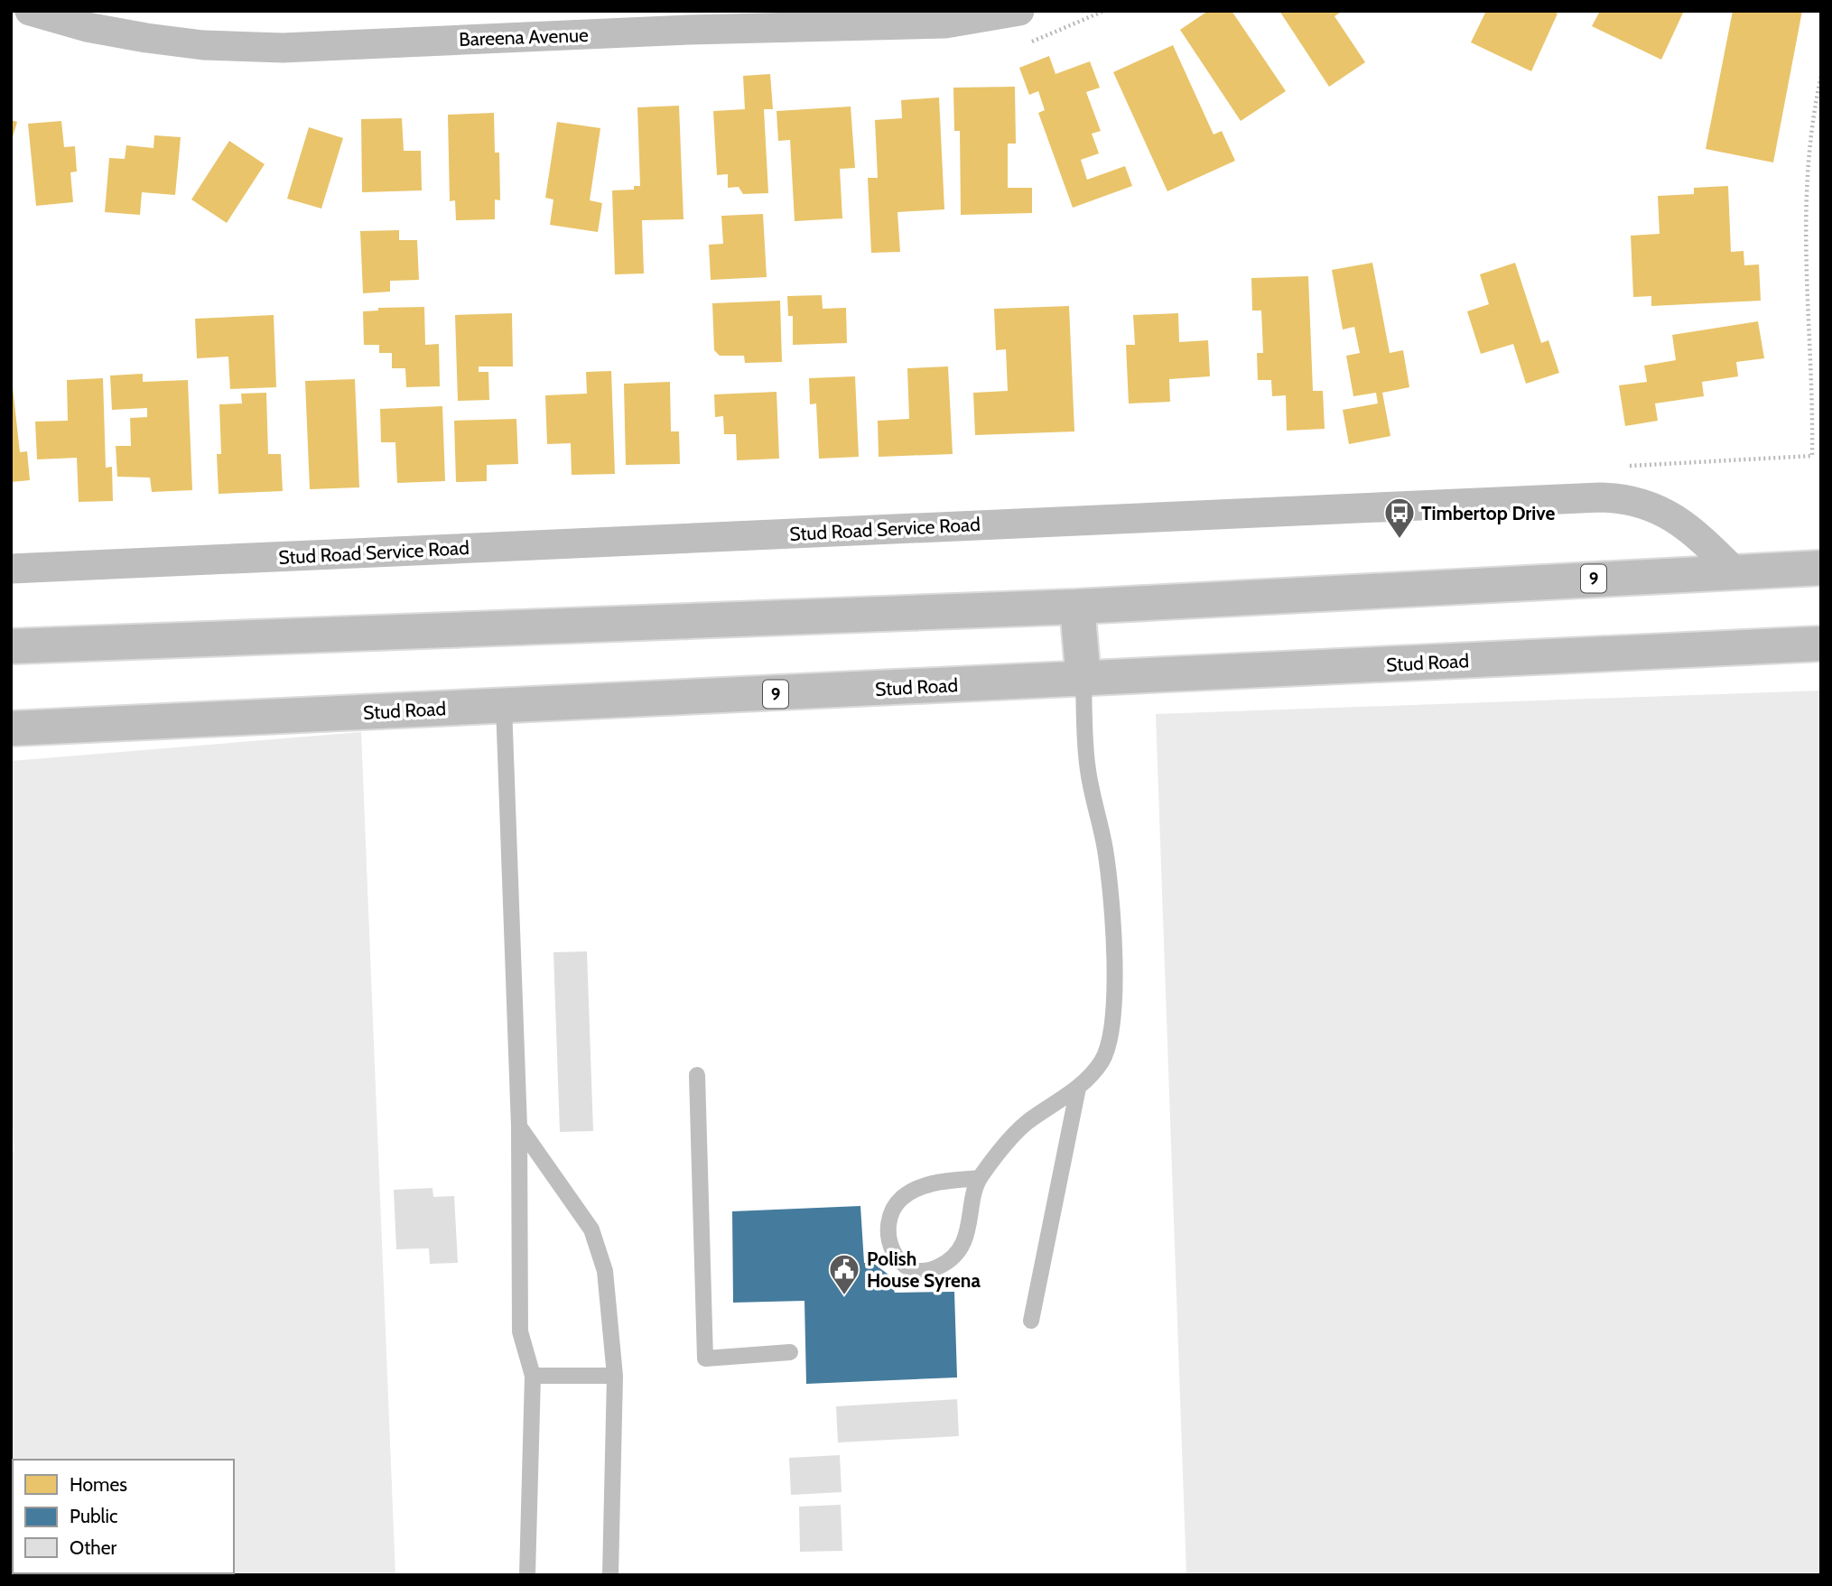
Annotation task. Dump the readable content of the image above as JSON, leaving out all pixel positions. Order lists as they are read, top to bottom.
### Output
{
  "streets": {
    "highway": ["9", "Stud Road"],
    "street": ["Bareena Avenue", "Stud Road Service Road"]
  },
  "crossings": [
    ["Stud Road Service Road", "9"]
  ],
  "places": {
    "bus stop": ["Timbertop Drive"],
    "public building": ["Polish House Syrena"]
  },
  "legend": ["Homes", "Public", "Other"]
}
